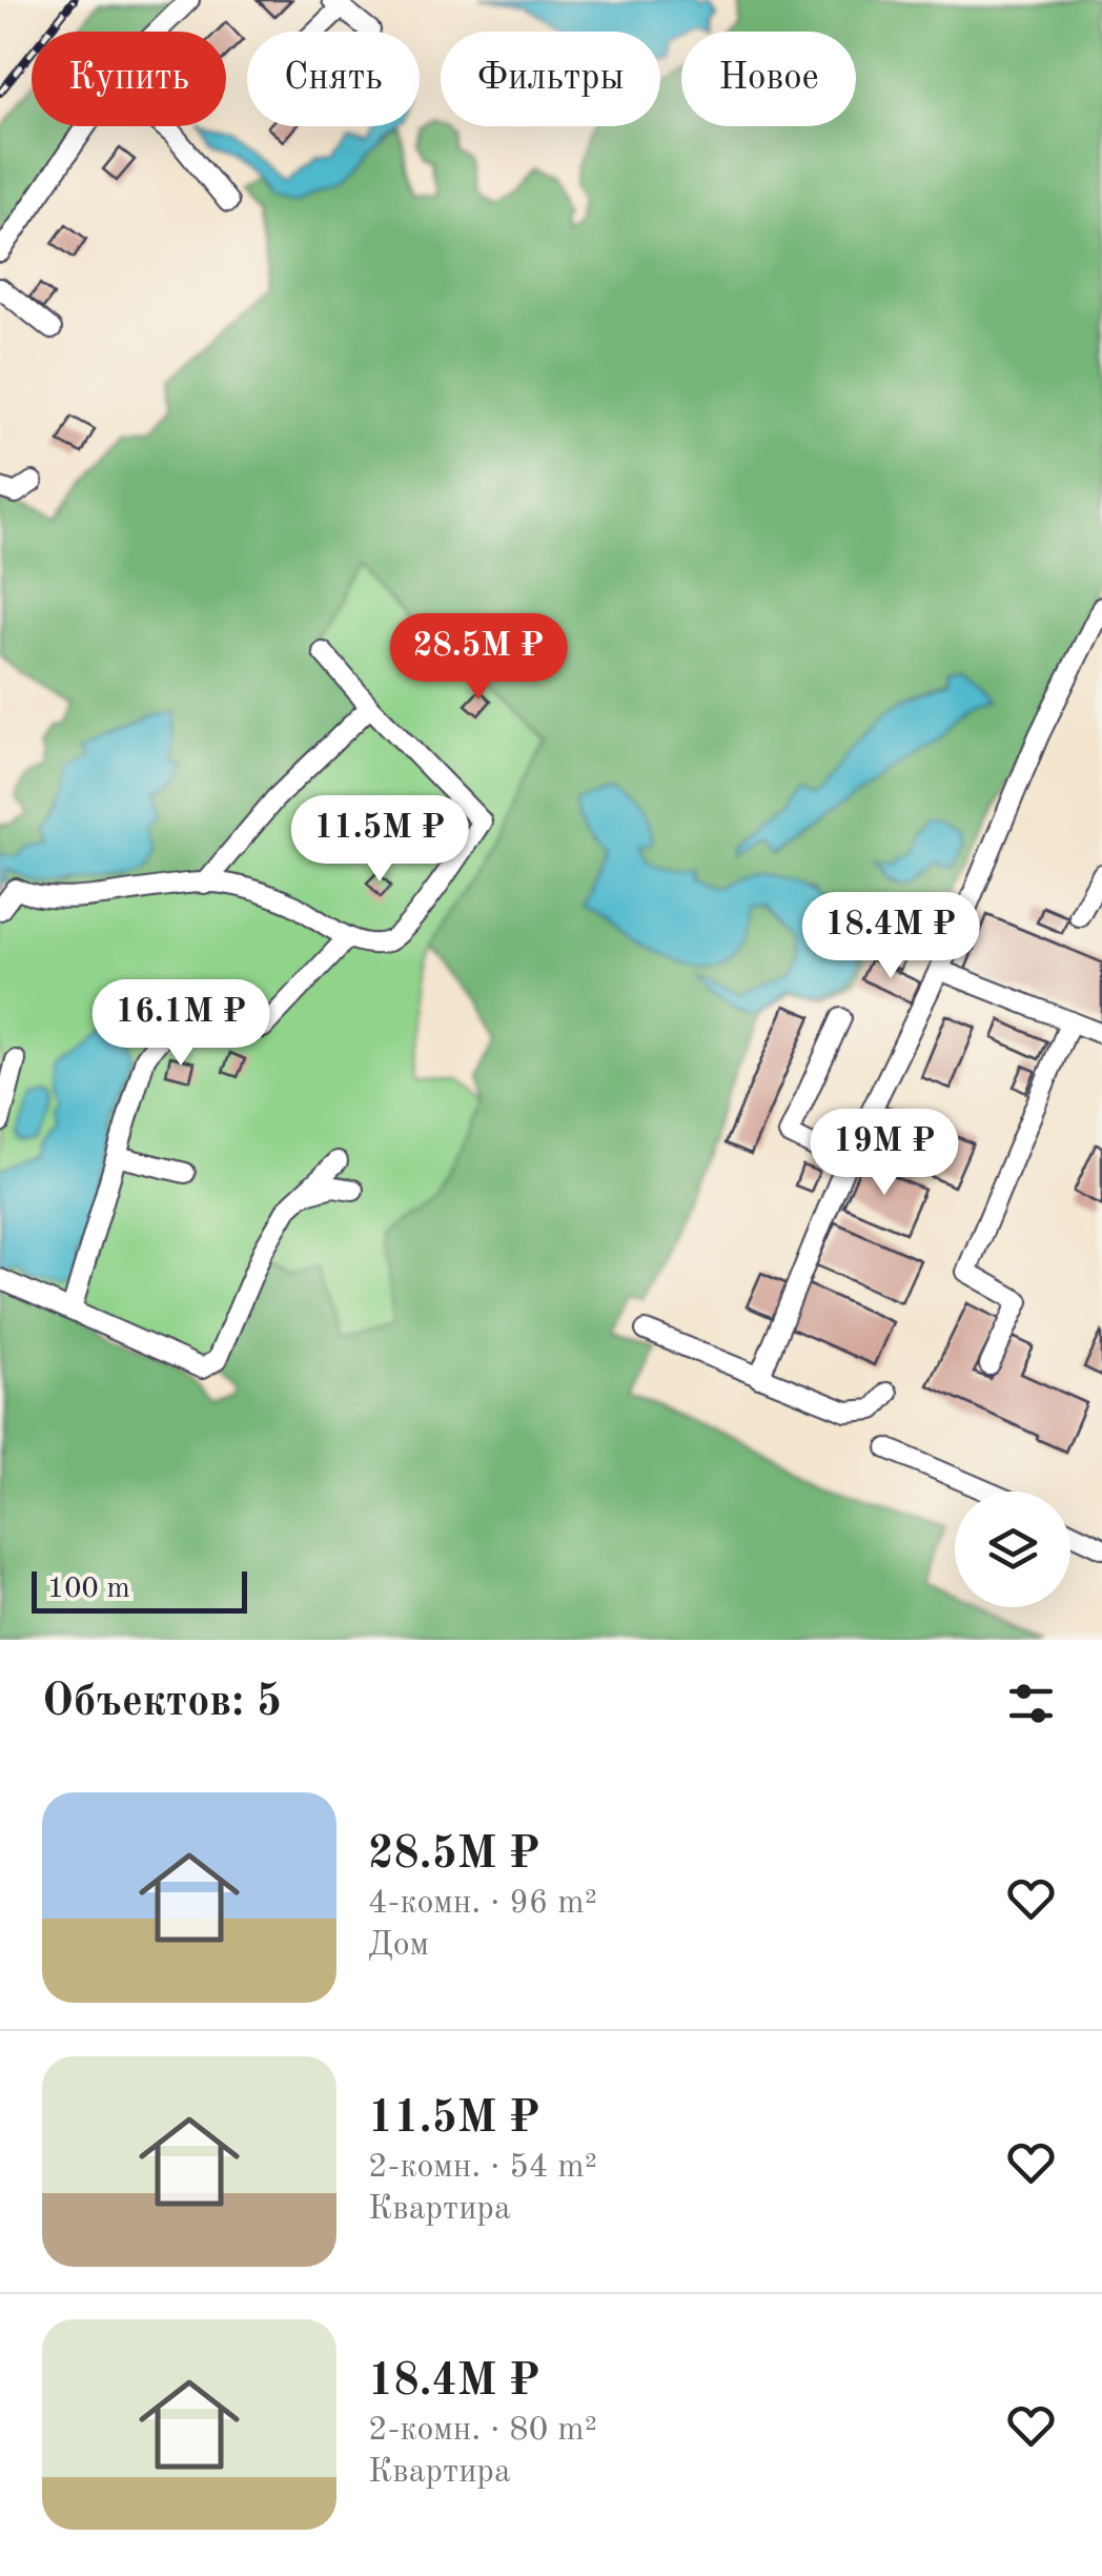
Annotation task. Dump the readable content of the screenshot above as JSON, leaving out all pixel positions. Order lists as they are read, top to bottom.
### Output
{
  "scale_bar": "100 m",
  "page": {
    "chip": [
      "Купить",
      "Снять",
      "Фильтры",
      "Новое"
    ],
    "price": [
      "28.5M ₽",
      "11.5M ₽",
      "18.4M ₽",
      "16.1M ₽",
      "19M ₽"
    ],
    "scale": "100 m",
    "heading": "Объектов: 5",
    "list": [
      {
        "name": "28.5M ₽",
        "note": "4-комн. · 96 m² · Дом"
      },
      {
        "name": "11.5M ₽",
        "note": "2-комн. · 54 m² · Квартира"
      },
      {
        "name": "18.4M ₽",
        "note": "2-комн. · 80 m² · Квартира"
      }
    ]
  }
}
